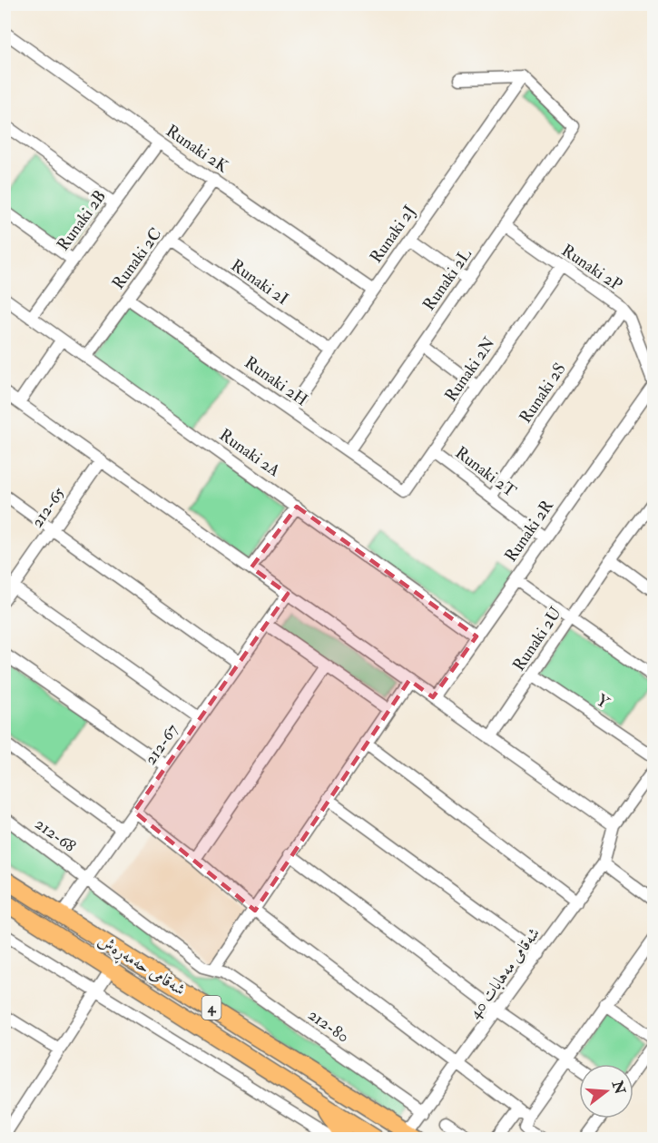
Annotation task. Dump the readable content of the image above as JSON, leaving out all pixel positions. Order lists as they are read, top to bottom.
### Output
{
  "streets": {
    "highway": ["شەقامی حەمەڕەش", "4"],
    "street": [
      "Runaki 2K",
      "Runaki 2B",
      "Runaki 2J",
      "Runaki 2C",
      "Runaki 2P",
      "Runaki 2L",
      "Runaki 2I",
      "Runaki 2N",
      "Runaki 2H",
      "Runaki 2S",
      "Runaki 2A",
      "Runaki 2T",
      "212-65",
      "Runaki 2R",
      "Runaki 2U",
      "Y",
      "212-67",
      "212-68",
      "شەقامی مەهابات 40",
      "212-80"
    ]
  },
  "crossings": [
    ["Runaki 2K", "Runaki 2B"],
    ["Runaki 2K", "Runaki 2J"],
    ["Runaki 2K", "Runaki 2C"],
    ["Runaki 2B", "Runaki 2A"],
    ["Runaki 2J", "Runaki 2L"],
    ["Runaki 2J", "Runaki 2I"],
    ["Runaki 2J", "Runaki 2H"],
    ["Runaki 2C", "Runaki 2I"],
    ["Runaki 2C", "Runaki 2H"],
    ["Runaki 2C", "Runaki 2A"],
    ["Runaki 2P", "Runaki 2L"],
    ["Runaki 2P", "Runaki 2N"],
    ["Runaki 2P", "Runaki 2S"],
    ["Runaki 2P", "Runaki 2R"],
    ["Runaki 2L", "Runaki 2H"],
    ["Runaki 2N", "Runaki 2H"],
    ["Runaki 2N", "Runaki 2T"],
    ["Runaki 2S", "Runaki 2T"],
    ["Runaki 2A", "Runaki 2R"],
    ["Runaki 2T", "Runaki 2R"],
    ["Runaki 2U", "Y"],
    ["212-67", "212-68"],
    ["212-67", "شەقامی حەمەڕەش"],
    ["212-68", "212-80"],
    ["شەقامی حەمەڕەش", "شەقامی مەهابات 40"],
    ["شەقامی مەهابات 40", "212-80"]
  ],
  "north": "right"
}
